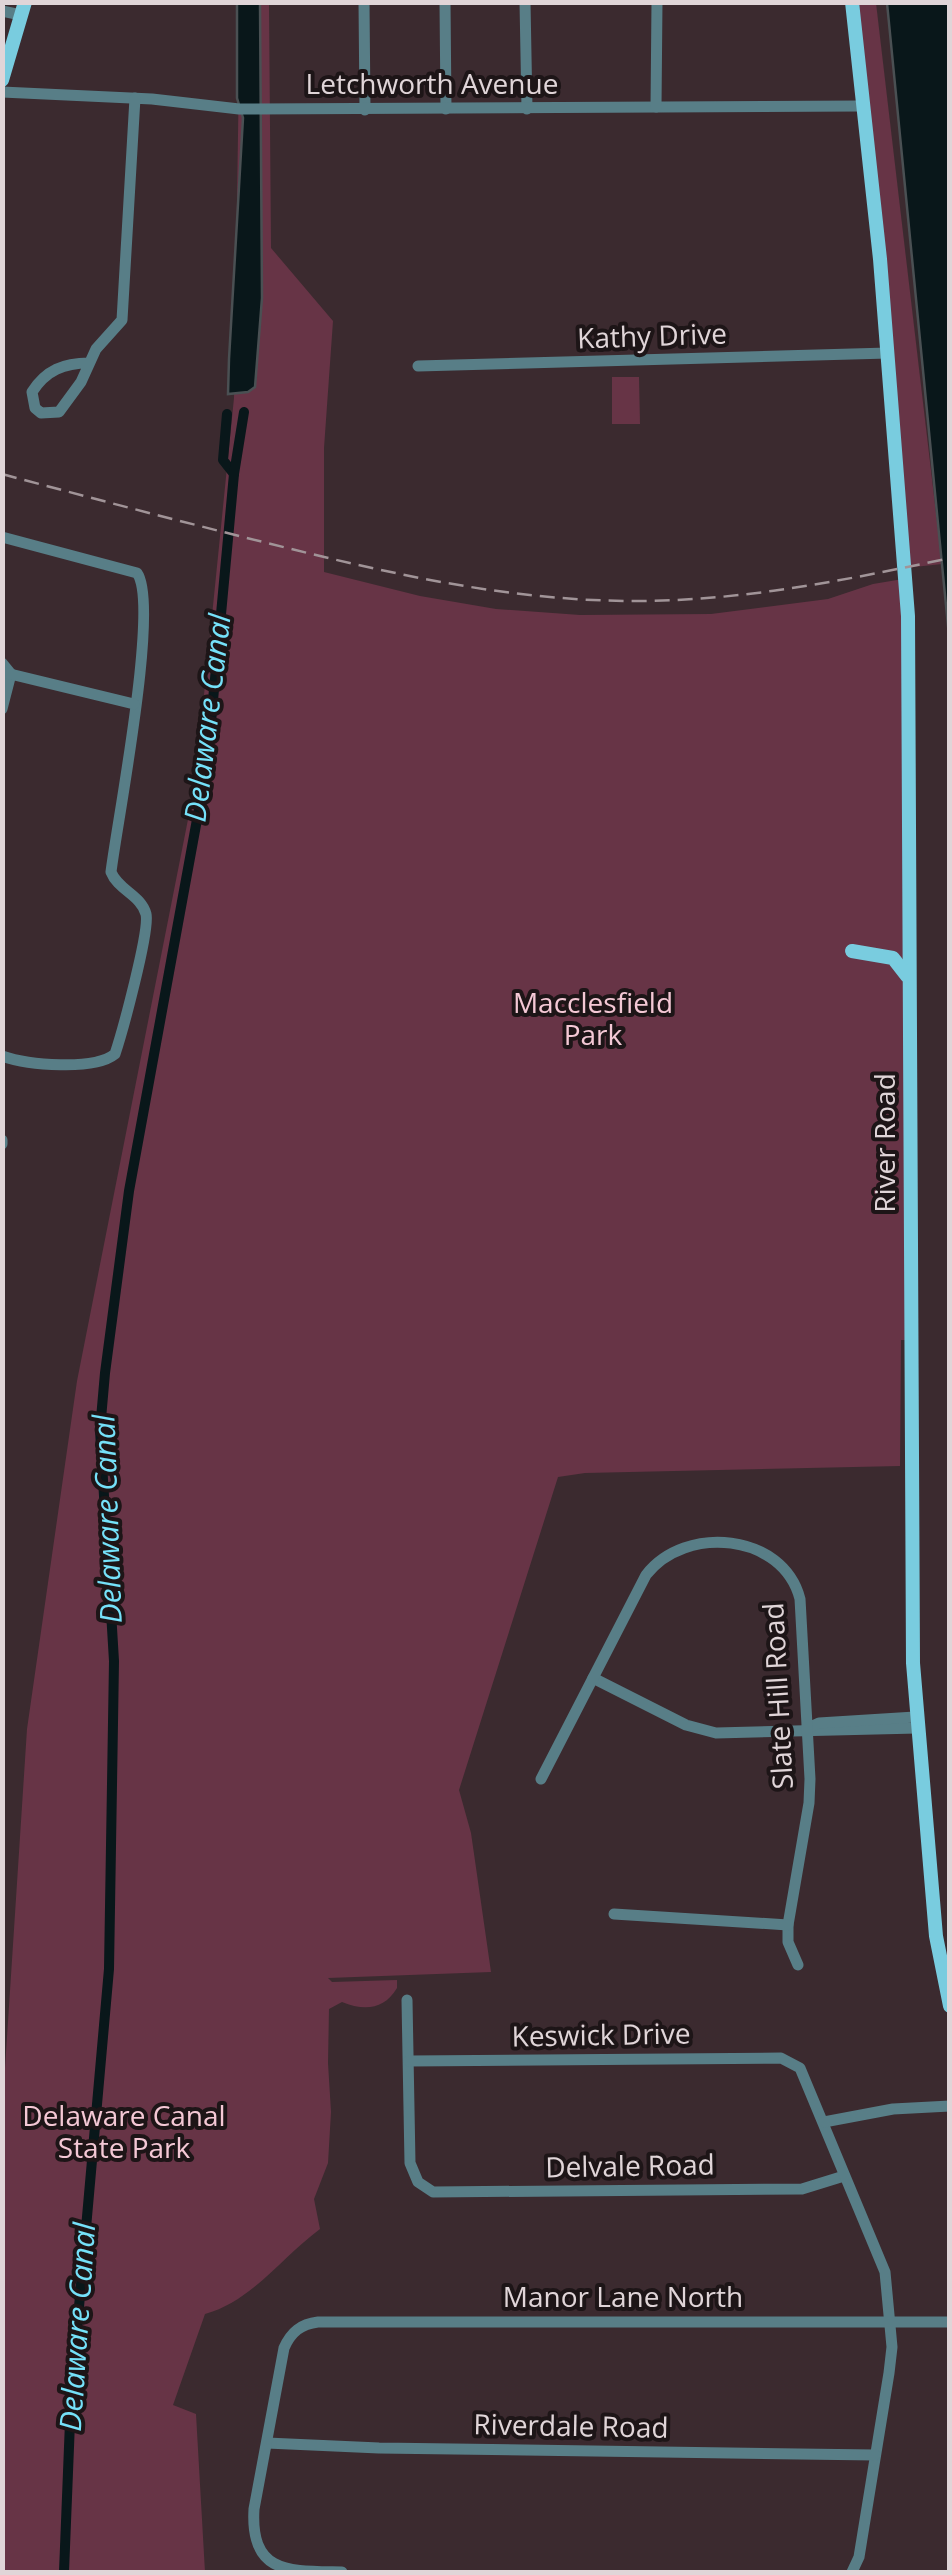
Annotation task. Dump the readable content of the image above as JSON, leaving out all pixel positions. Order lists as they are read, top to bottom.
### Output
{
  "streets": {
    "main road": ["River Road"],
    "street": [
      "Letchworth Avenue",
      "Kathy Drive",
      "Slate Hill Road",
      "Keswick Drive",
      "Delvale Road",
      "Manor Lane North",
      "Riverdale Road"
    ]
  },
  "crossings": [
    ["Letchworth Avenue", "River Road"],
    ["Kathy Drive", "River Road"],
    ["Keswick Drive", "Delvale Road"],
    ["Manor Lane North", "Riverdale Road"]
  ],
  "water": ["Delaware Canal"],
  "parks": ["Macclesfield Park", "Delaware Canal State Park"]
}
